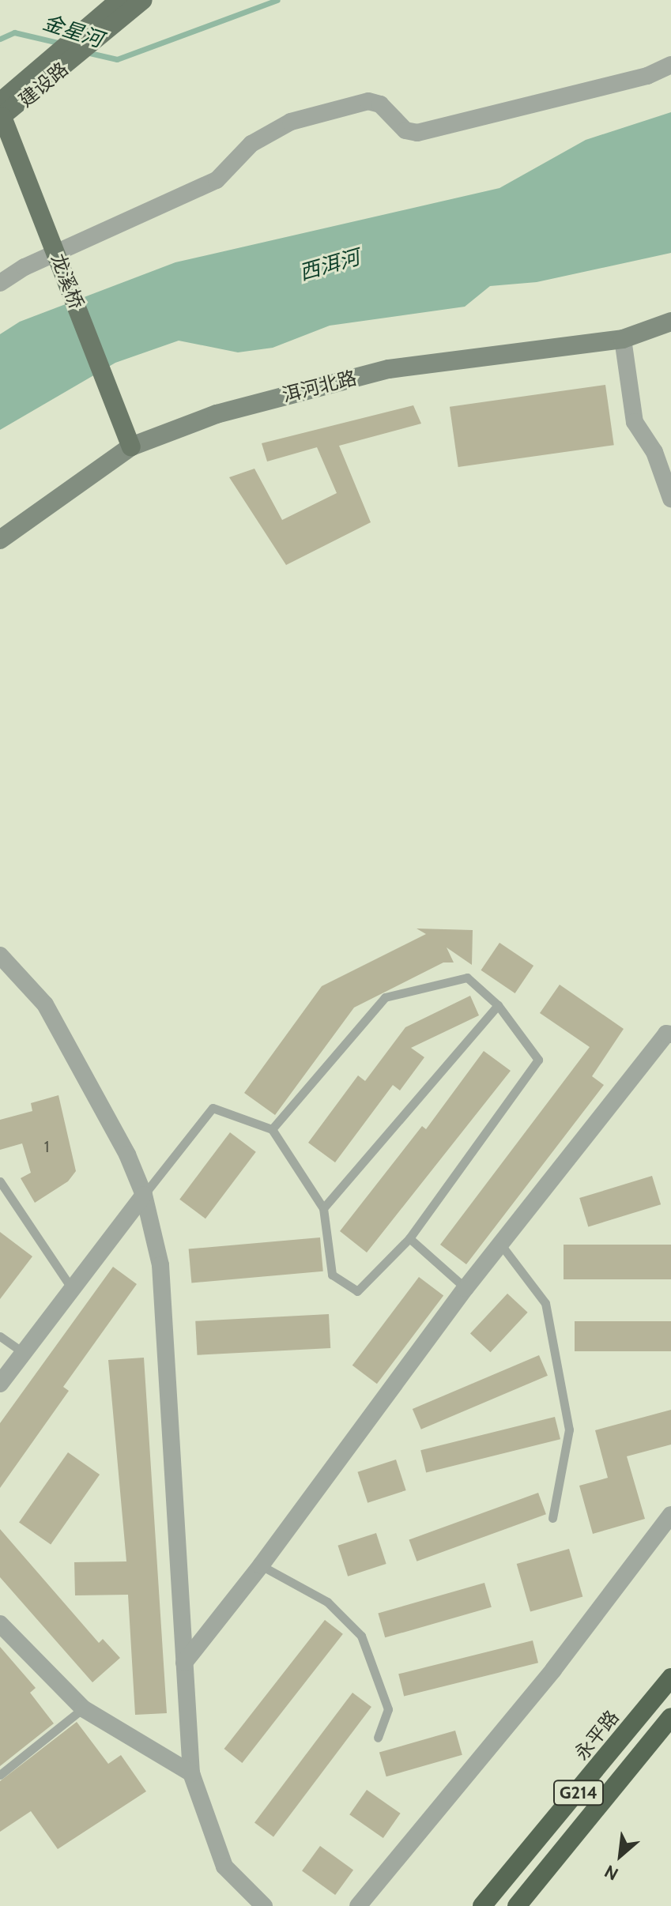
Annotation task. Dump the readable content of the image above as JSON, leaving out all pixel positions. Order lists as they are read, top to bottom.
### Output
{
  "streets": {
    "highway": ["永平路", "G214"],
    "main road": ["建设路", "龙溪桥"],
    "street": ["洱河北路"]
  },
  "crossings": [
    ["建设路", "龙溪桥"],
    ["龙溪桥", "洱河北路"]
  ],
  "water": ["金星河", "西洱河"],
  "house_numbers": ["1"],
  "north": "bottom left"
}
